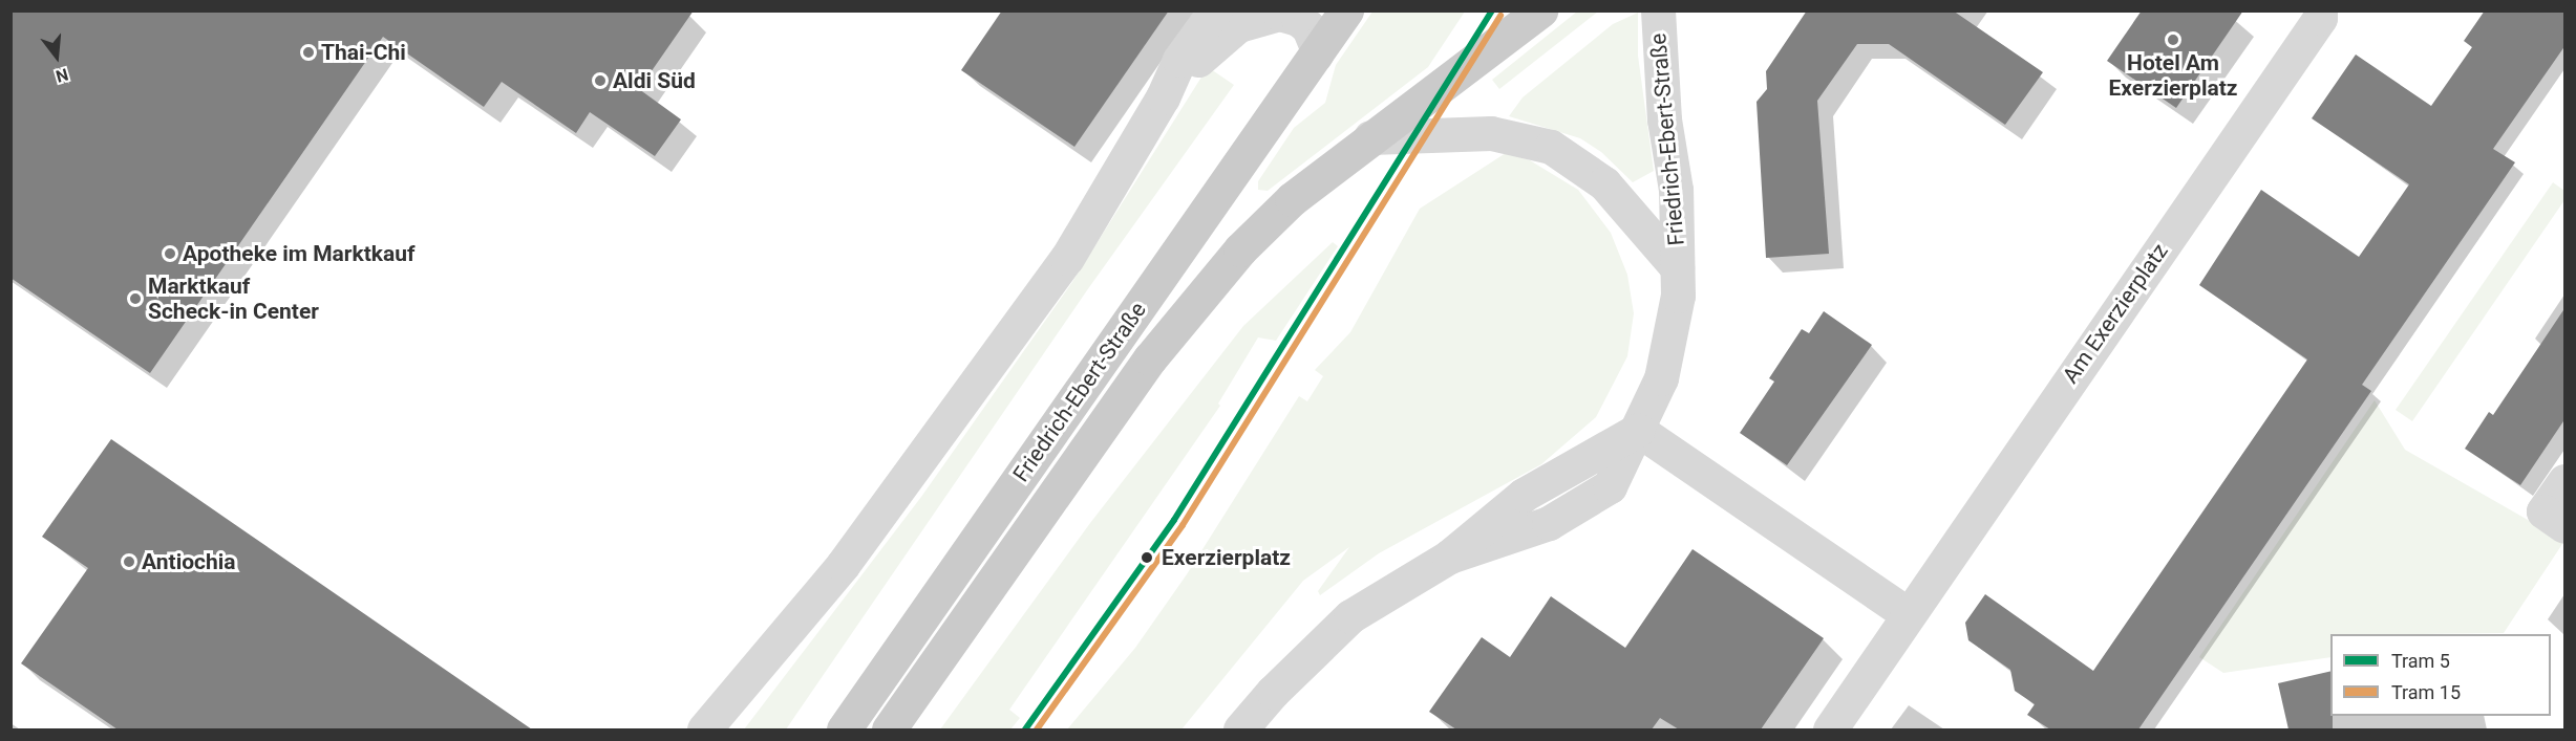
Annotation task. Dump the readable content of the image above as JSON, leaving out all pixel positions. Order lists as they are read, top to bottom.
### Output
{
  "streets": {
    "main road": ["Friedrich-Ebert-Straße"],
    "street": ["Am Exerzierplatz"]
  },
  "places": [
    "Hotel Am Exerzierplatz",
    "Thai-Chi",
    "Aldi Süd",
    "Apotheke im Marktkauf",
    "Marktkauf Scheck-in Center",
    "Exerzierplatz",
    "Antiochia"
  ],
  "lines": ["tram line 5", "tram line 15"],
  "legend": ["Tram 5", "Tram 15"],
  "north": "bottom"
}
